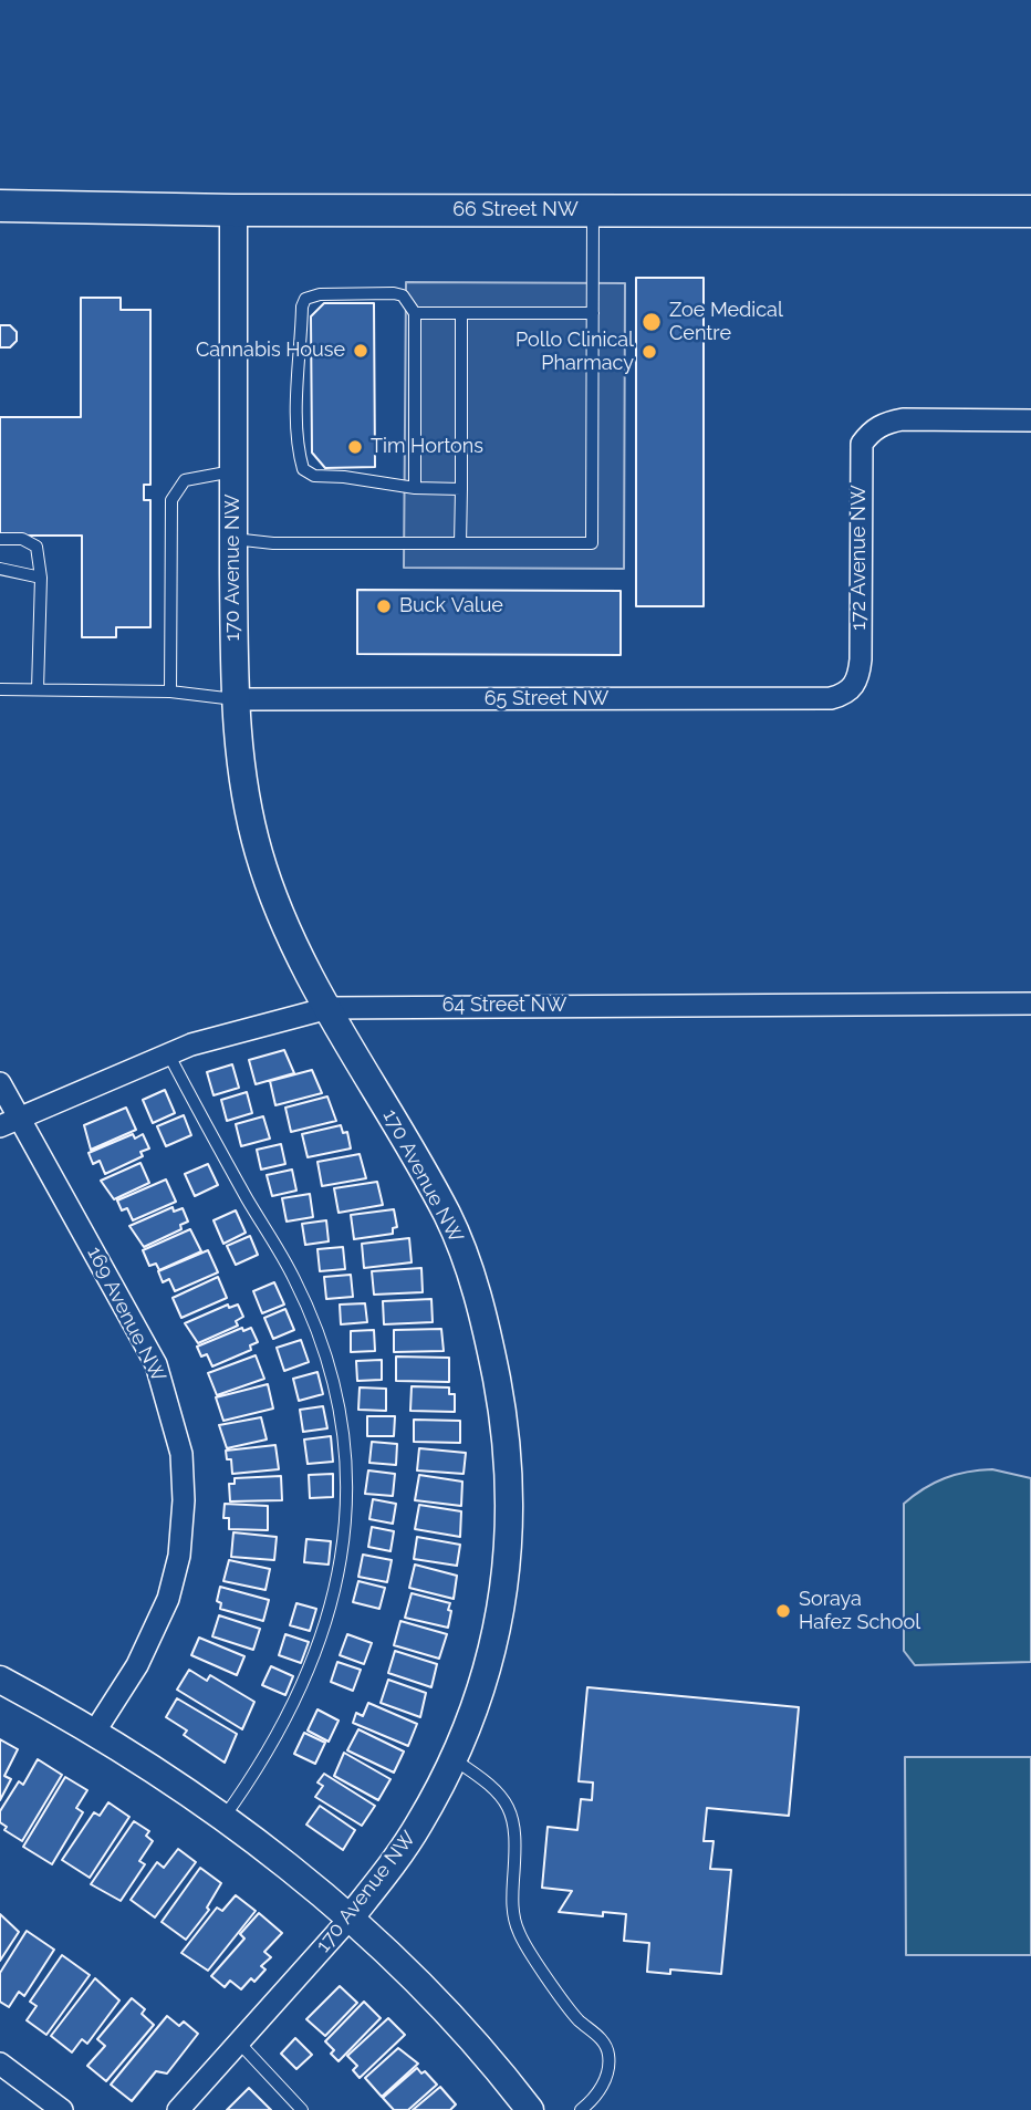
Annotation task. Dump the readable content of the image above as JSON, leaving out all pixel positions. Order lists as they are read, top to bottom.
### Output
{
  "streets": {
    "main road": ["66 Street NW"],
    "street": [
      "172 Avenue NW",
      "170 Avenue NW",
      "65 Street NW",
      "64 Street NW",
      "169 Avenue NW"
    ]
  },
  "crossings": [
    ["66 Street NW", "170 Avenue NW"],
    ["172 Avenue NW", "65 Street NW"],
    ["170 Avenue NW", "65 Street NW"],
    ["170 Avenue NW", "64 Street NW"],
    ["64 Street NW", "169 Avenue NW"]
  ],
  "places": [
    "Zoe Medical Centre",
    "Cannabis House",
    "Pollo Clinical Pharmacy",
    "Tim Hortons",
    "Buck Value",
    "Soraya Hafez School"
  ]
}
